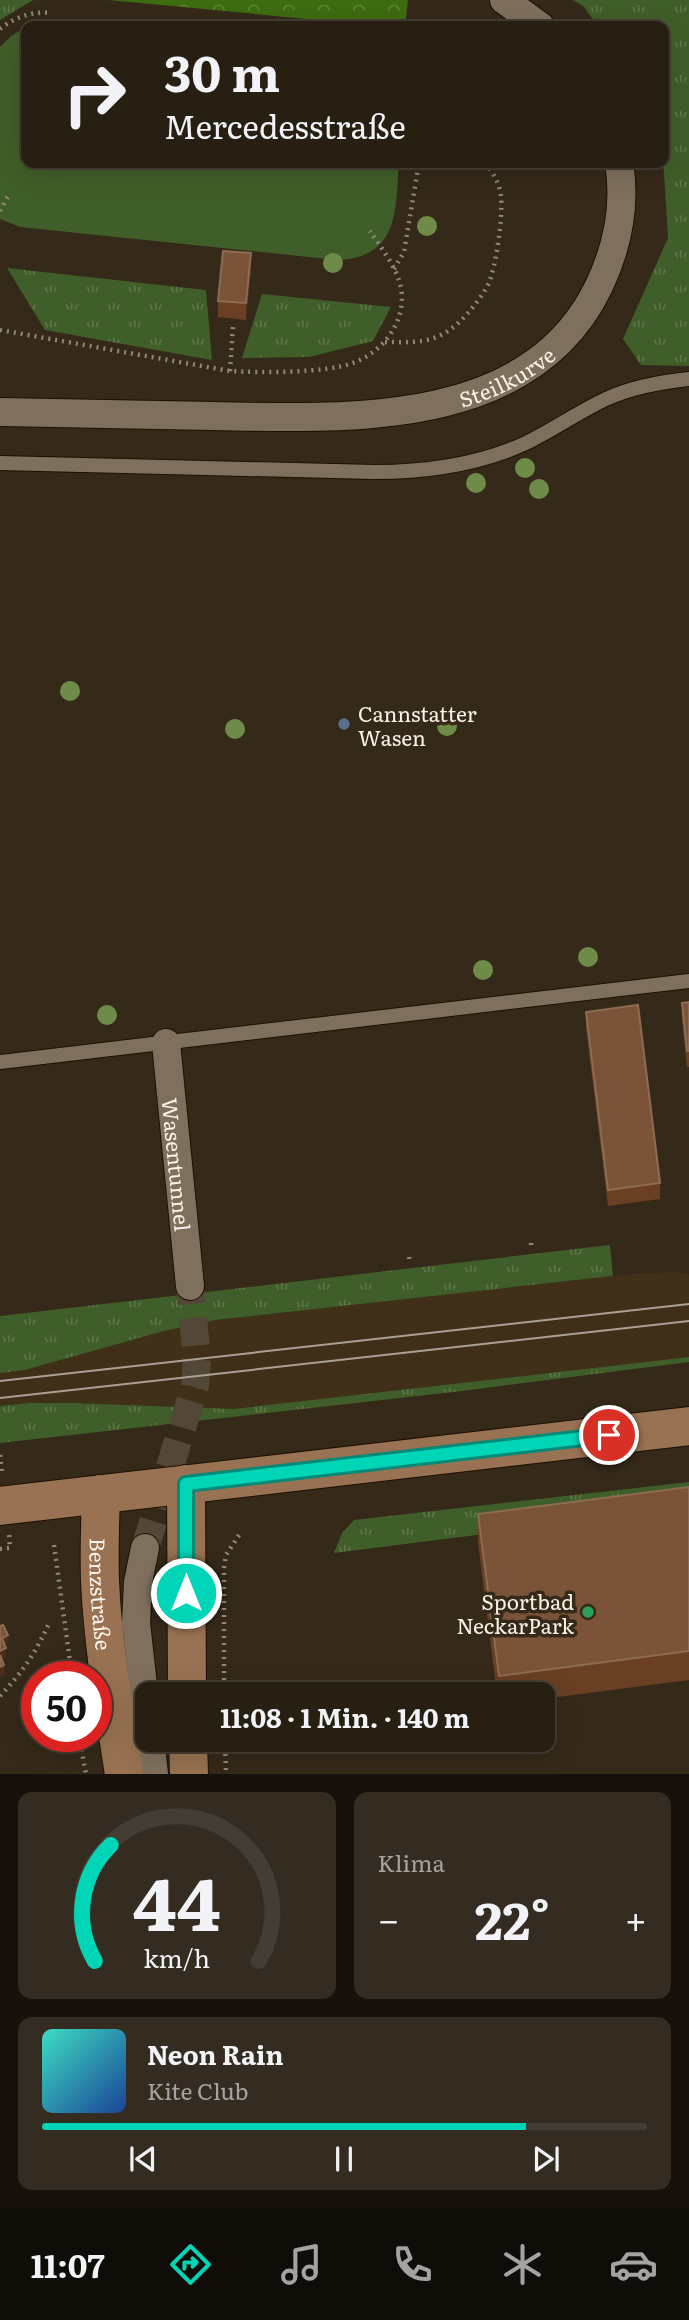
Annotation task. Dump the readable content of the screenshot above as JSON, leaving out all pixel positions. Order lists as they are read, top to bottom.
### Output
{
  "streets": {
    "main road": ["Benzstraße"],
    "street": ["Steilkurve", "Wasentunnel"]
  },
  "places": ["Cannstatter Wasen", "Sportbad NeckarPark"],
  "page": {
    "turn": ["30 m", "Mercedesstraße"],
    "limit": "50",
    "trip": "11:08 · 1 Min. · 140 m",
    "tile": "Klima",
    "heat": ["−", "22°", "+"],
    "song": ["Neon Rain", "Kite Club"],
    "tabs": "11:07",
    "gauge": ["44", "km/h"]
  }
}
